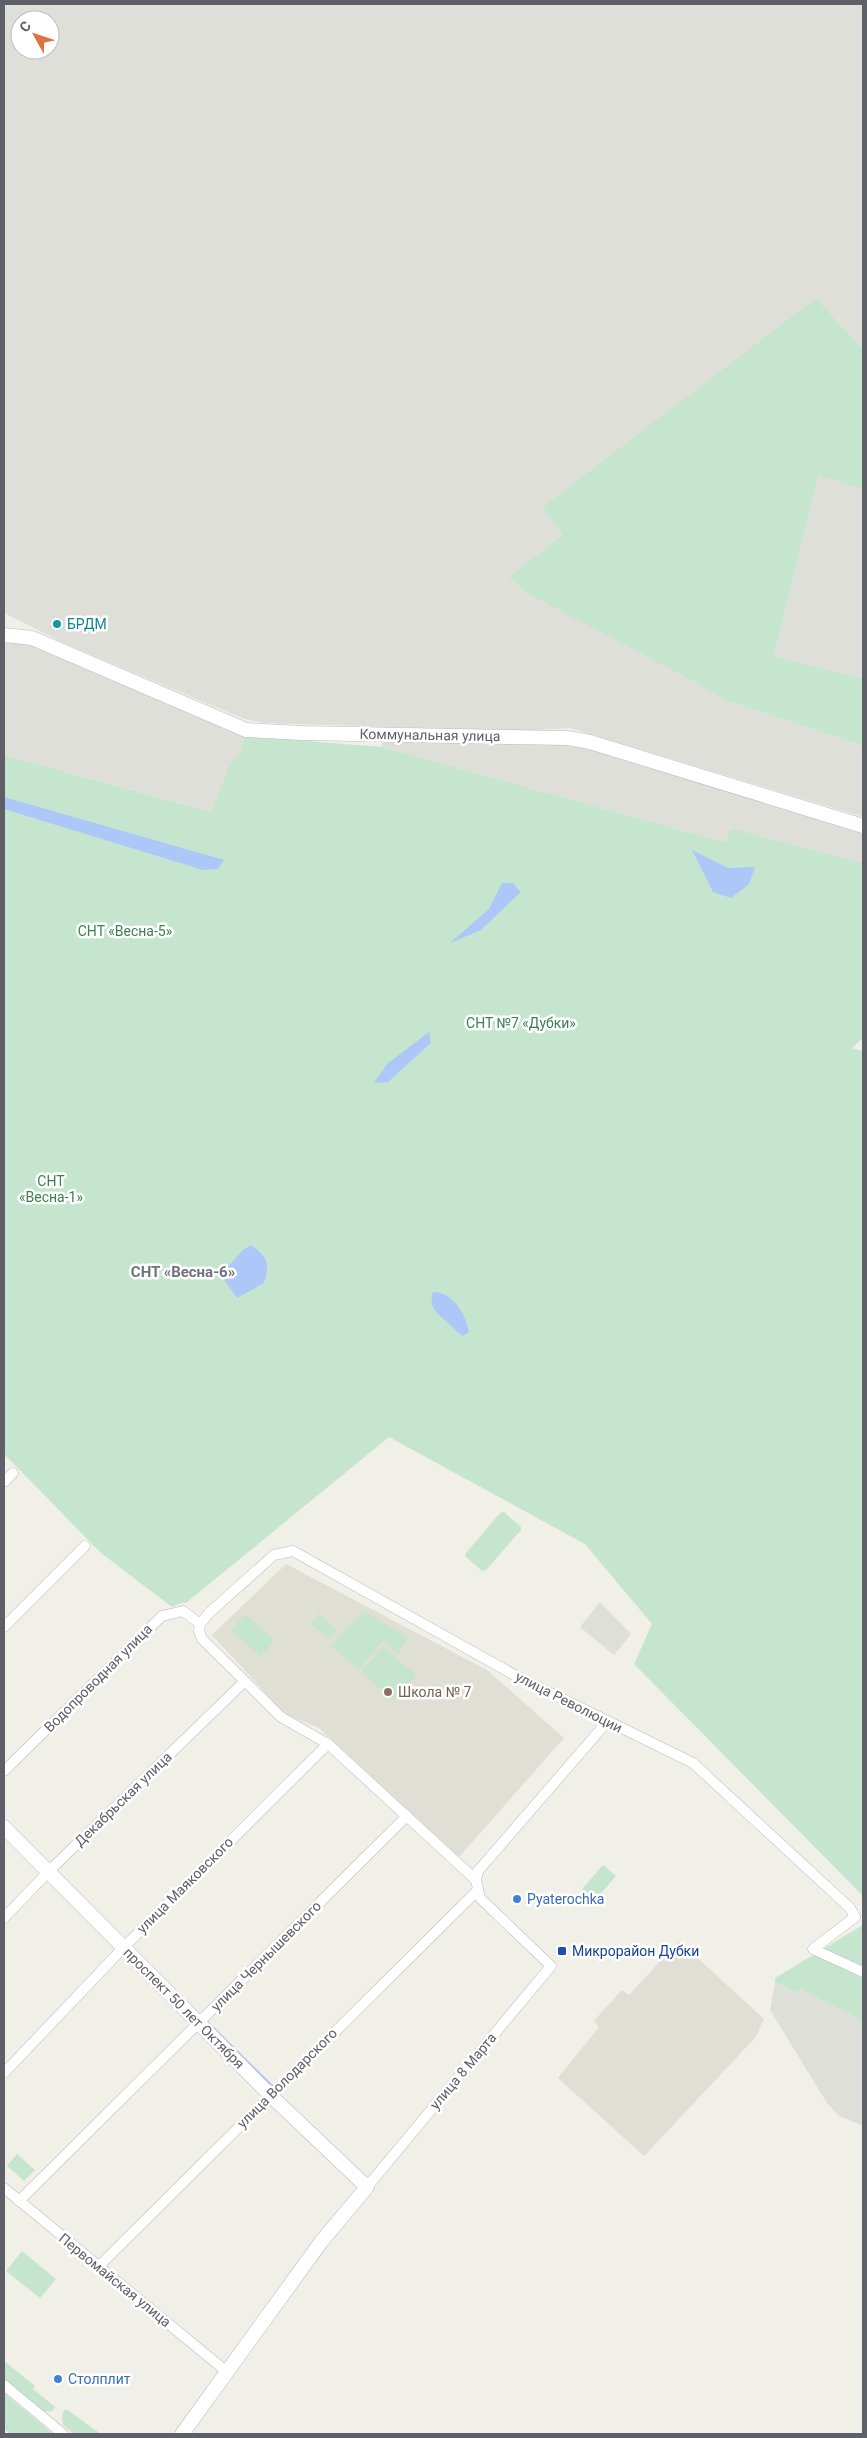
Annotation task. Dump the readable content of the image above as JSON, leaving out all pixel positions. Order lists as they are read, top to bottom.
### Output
{
  "streets": {
    "street": [
      "Коммунальная улица",
      "Водопроводная улица",
      "улица Революции",
      "Декабрьская улица",
      "улица Маяковского",
      "улица Чернышевского",
      "проспект 50 лет Октября",
      "улица 8 Марта",
      "улица Володарского",
      "Первомайская улица"
    ]
  },
  "crossings": [
    ["Водопроводная улица", "улица Революции"],
    ["Декабрьская улица", "проспект 50 лет Октября"],
    ["улица Маяковского", "проспект 50 лет Октября"],
    ["улица Чернышевского", "проспект 50 лет Октября"],
    ["улица Чернышевского", "Первомайская улица"],
    ["проспект 50 лет Октября", "улица 8 Марта"],
    ["проспект 50 лет Октября", "улица Володарского"],
    ["улица 8 Марта", "улица Володарского"],
    ["улица 8 Марта", "Первомайская улица"],
    ["улица Володарского", "Первомайская улица"]
  ],
  "districts": ["СНТ «Весна-6»"],
  "parks": ["СНТ «Весна-5»", "СНТ №7 «Дубки»", "СНТ «Весна-1»"],
  "places": {
    "other": [
      "БРДМ",
      "Школа № 7",
      "Pyaterochka",
      "Столплит"
    ],
    "transit": ["Микрорайон Дубки"]
  },
  "north": "top left"
}
